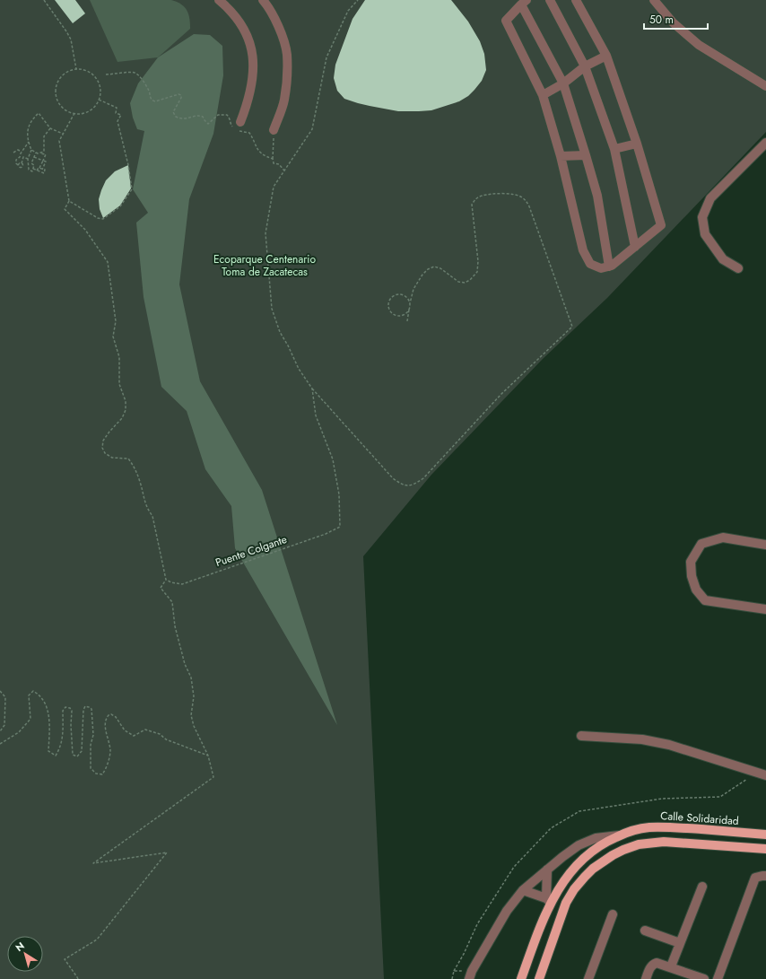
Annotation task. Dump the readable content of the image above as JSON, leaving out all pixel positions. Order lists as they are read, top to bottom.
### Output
{
  "streets": {
    "main road": ["Calle Solidaridad"],
    "path": ["Puente Colgante"]
  },
  "parks": ["Ecoparque Centenario Toma de Zacatecas"],
  "scale_bar": "50 m",
  "north": "top left"
}
